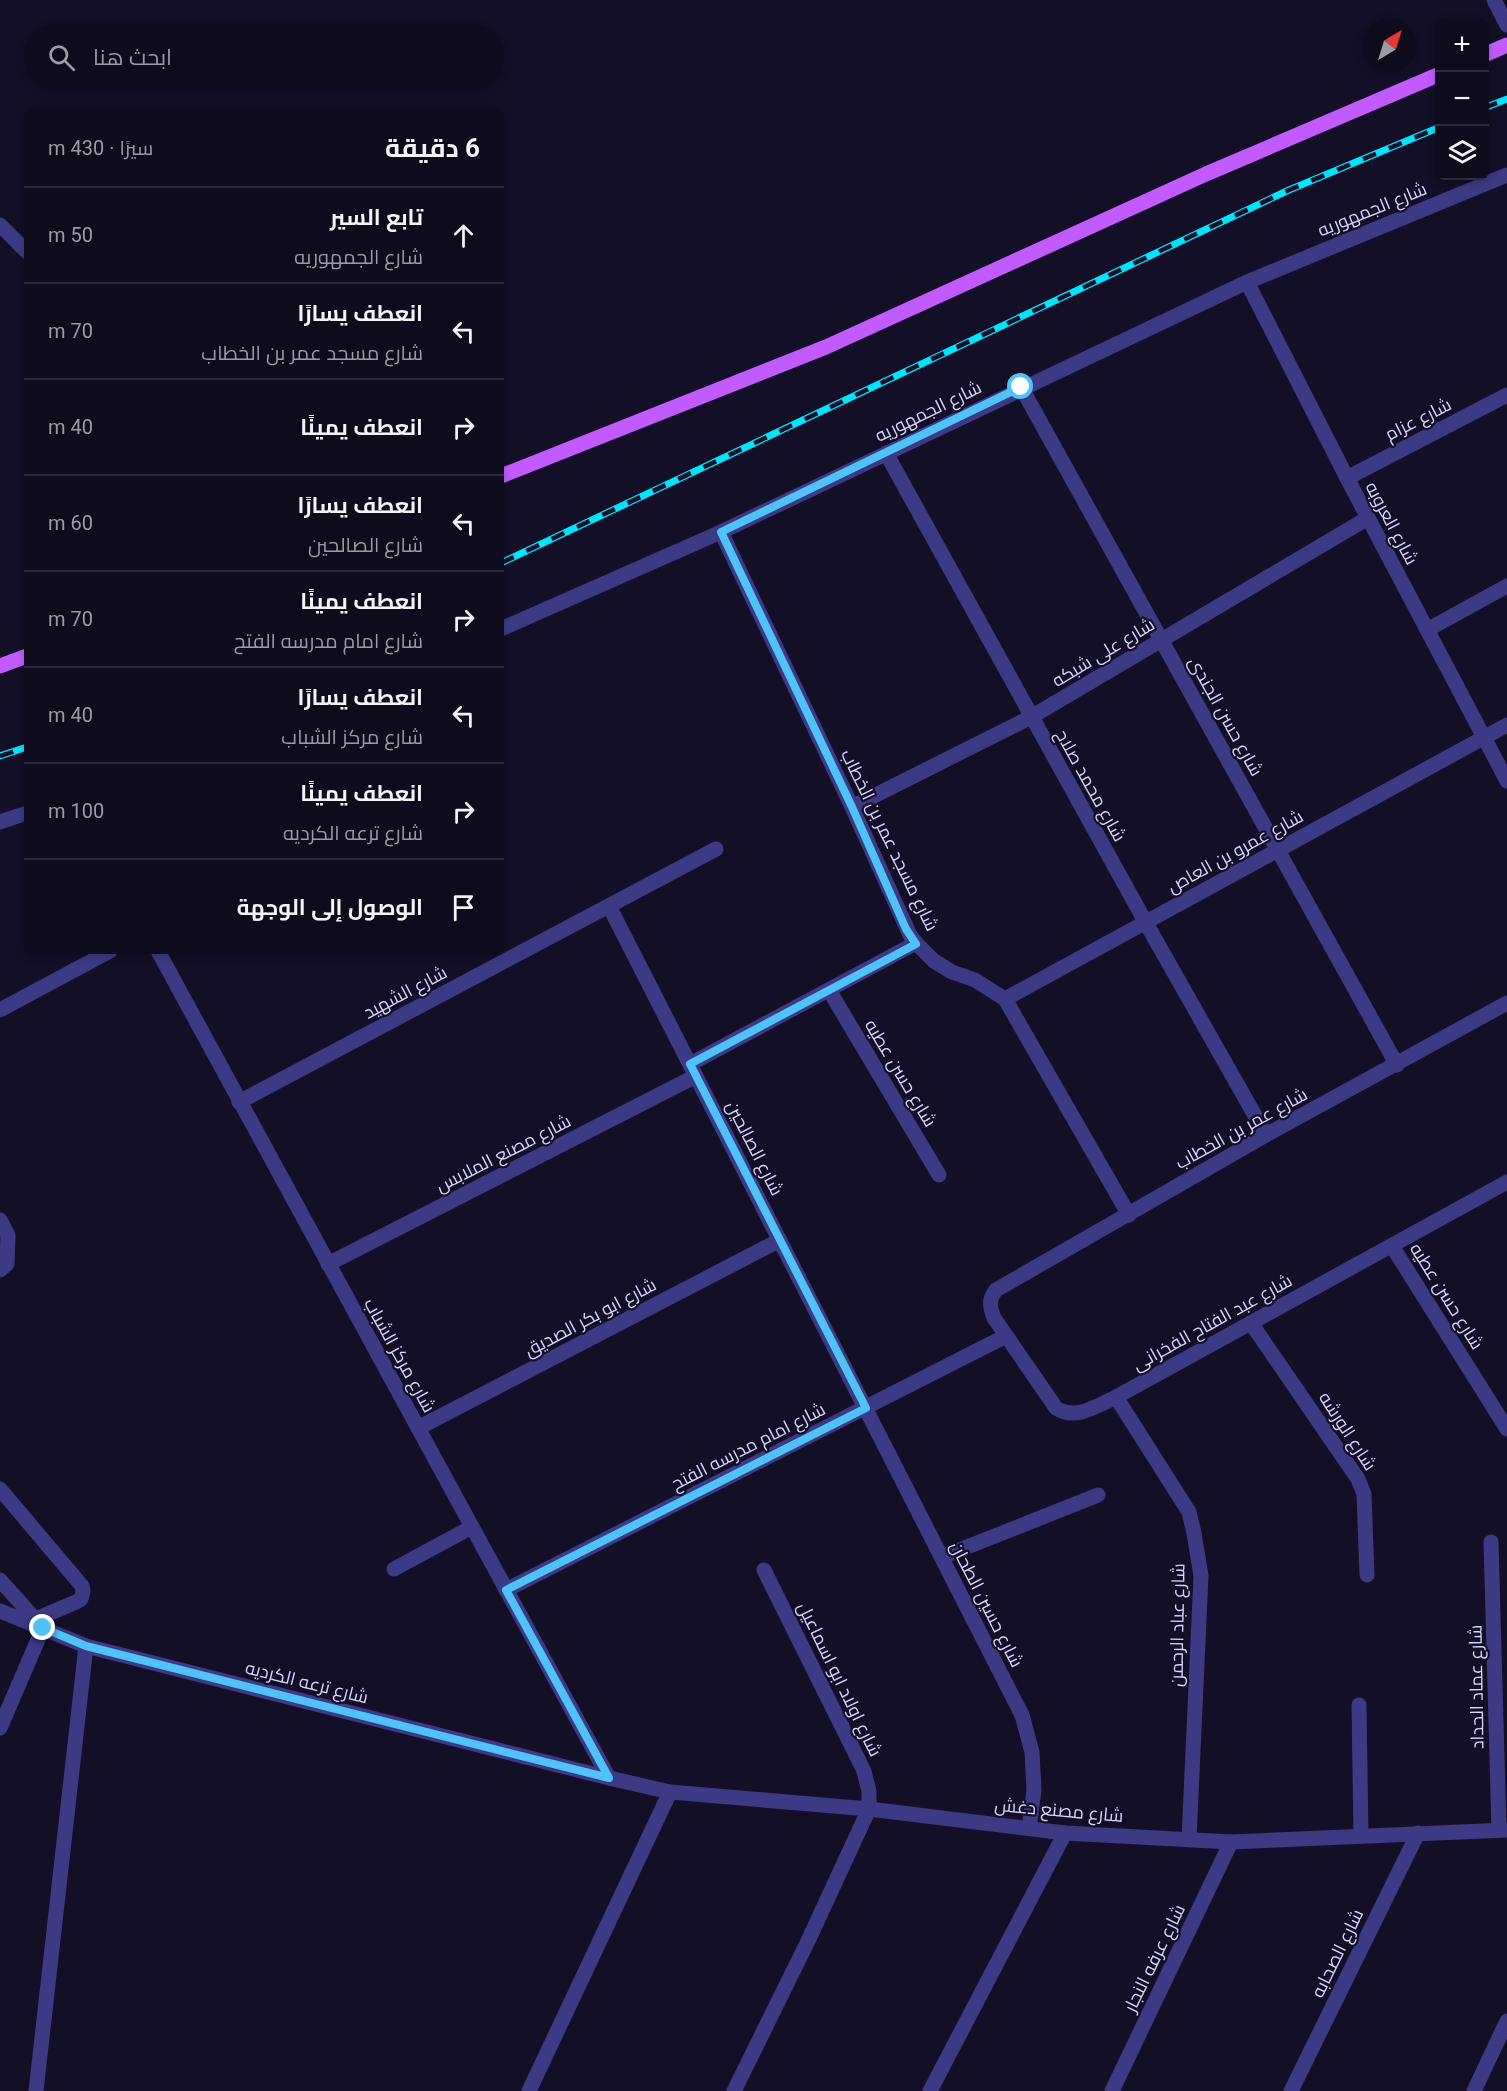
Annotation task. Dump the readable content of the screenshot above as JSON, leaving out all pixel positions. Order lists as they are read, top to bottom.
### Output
{
  "streets": {
    "street": [
      "شارع الجمهوريه",
      "شارع عزام",
      "شارع العروبه",
      "شارع على شبكه",
      "شارع حسن الجندى",
      "شارع محمد صلاح",
      "شارع مسجد عمر بن الخطاب",
      "شارع عمرو بن العاص",
      "شارع الشهيد",
      "شارع حسن عطيه",
      "شارع عمر بن الخطاب",
      "شارع الصالحين",
      "شارع مصنع الملابس",
      "شارع ابو بكر الصديق",
      "شارع عبد الفتاح الفخرانى",
      "شارع مركز الشباب",
      "شارع الورشه",
      "شارع امام مدرسه الفتح",
      "شارع حسين الطحان",
      "شارع عباد الرحمن",
      "شارع اولاد ابو اسماعيل",
      "شارع ترعه الكرديه",
      "شارع عماد الحداد",
      "شارع مصنع دغش",
      "شارع الصحابه",
      "شارع عرفه النجار"
    ]
  },
  "crossings": [
    ["شارع الجمهوريه", "شارع العروبه"],
    ["شارع الجمهوريه", "شارع حسن الجندى"],
    ["شارع الجمهوريه", "شارع محمد صلاح"],
    ["شارع الجمهوريه", "شارع مسجد عمر بن الخطاب"],
    ["شارع عزام", "شارع العروبه"],
    ["شارع العروبه", "شارع على شبكه"],
    ["شارع العروبه", "شارع عمرو بن العاص"],
    ["شارع على شبكه", "شارع حسن الجندى"],
    ["شارع على شبكه", "شارع محمد صلاح"],
    ["شارع على شبكه", "شارع مسجد عمر بن الخطاب"],
    ["شارع حسن الجندى", "شارع عمرو بن العاص"],
    ["شارع حسن الجندى", "شارع عمر بن الخطاب"],
    ["شارع محمد صلاح", "شارع عمرو بن العاص"],
    ["شارع محمد صلاح", "شارع عمر بن الخطاب"],
    ["شارع مسجد عمر بن الخطاب", "شارع عمرو بن العاص"],
    ["شارع مسجد عمر بن الخطاب", "شارع عمر بن الخطاب"],
    ["شارع مسجد عمر بن الخطاب", "شارع مصنع الملابس"],
    ["شارع الشهيد", "شارع الصالحين"],
    ["شارع الشهيد", "شارع مركز الشباب"],
    ["شارع حسن عطيه", "شارع مصنع الملابس"],
    ["شارع حسن عطيه", "شارع عبد الفتاح الفخرانى"],
    ["شارع عمر بن الخطاب", "شارع عبد الفتاح الفخرانى"],
    ["شارع الصالحين", "شارع مصنع الملابس"],
    ["شارع الصالحين", "شارع ابو بكر الصديق"],
    ["شارع الصالحين", "شارع امام مدرسه الفتح"],
    ["شارع الصالحين", "شارع حسين الطحان"],
    ["شارع مصنع الملابس", "شارع مركز الشباب"],
    ["شارع ابو بكر الصديق", "شارع مركز الشباب"],
    ["شارع عبد الفتاح الفخرانى", "شارع الورشه"],
    ["شارع عبد الفتاح الفخرانى", "شارع امام مدرسه الفتح"],
    ["شارع عبد الفتاح الفخرانى", "شارع عباد الرحمن"],
    ["شارع مركز الشباب", "شارع امام مدرسه الفتح"],
    ["شارع مركز الشباب", "شارع ترعه الكرديه"],
    ["شارع مركز الشباب", "شارع مصنع دغش"],
    ["شارع امام مدرسه الفتح", "شارع حسين الطحان"],
    ["شارع حسين الطحان", "شارع مصنع دغش"],
    ["شارع عباد الرحمن", "شارع مصنع دغش"],
    ["شارع اولاد ابو اسماعيل", "شارع مصنع دغش"],
    ["شارع ترعه الكرديه", "شارع مصنع دغش"],
    ["شارع عماد الحداد", "شارع مصنع دغش"],
    ["شارع مصنع دغش", "شارع الصحابه"],
    ["شارع مصنع دغش", "شارع عرفه النجار"]
  ],
  "north": "top right",
  "page": {
    "map_buttons": ["+", "−"],
    "search": "ابحث هنا",
    "heading": ["6 دقيقة", "سيرًا · 430 m"],
    "list": [
      ["تابع السير", "شارع الجمهوريه", "50 m"],
      ["انعطف يسارًا", "شارع مسجد عمر بن الخطاب", "70 m"],
      ["انعطف يمينًا", "40 m"],
      ["انعطف يسارًا", "شارع الصالحين", "60 m"],
      ["انعطف يمينًا", "شارع امام مدرسه الفتح", "70 m"],
      ["انعطف يسارًا", "شارع مركز الشباب", "40 m"],
      ["انعطف يمينًا", "شارع ترعه الكرديه", "100 m"],
      "الوصول إلى الوجهة"
    ]
  }
}
